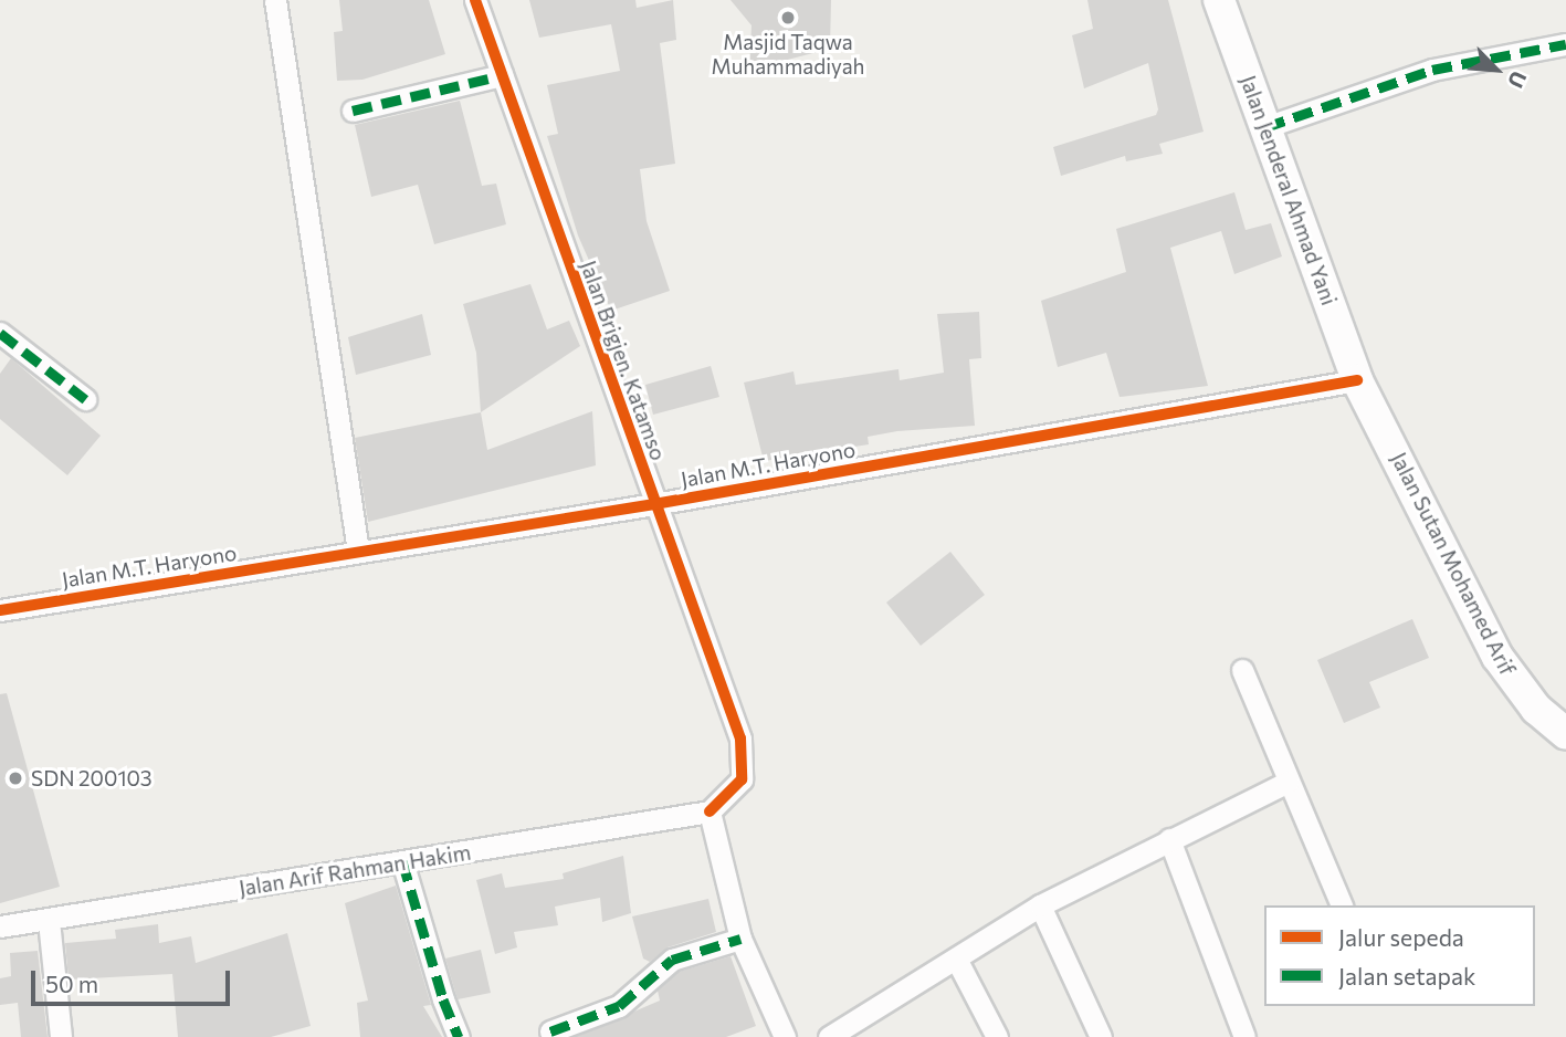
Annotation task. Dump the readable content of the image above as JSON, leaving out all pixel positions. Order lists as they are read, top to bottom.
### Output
{
  "streets": {
    "street": [
      "Jalan Jenderal Ahmad Yani",
      "Jalan Brigjen. Katamso",
      "Jalan M.T. Haryono",
      "Jalan Sutan Mohamed Arif",
      "Jalan Arif Rahman Hakim"
    ]
  },
  "crossings": [
    ["Jalan Jenderal Ahmad Yani", "Jalan M.T. Haryono"],
    ["Jalan Jenderal Ahmad Yani", "Jalan Sutan Mohamed Arif"],
    ["Jalan Brigjen. Katamso", "Jalan M.T. Haryono"],
    ["Jalan Brigjen. Katamso", "Jalan Arif Rahman Hakim"],
    ["Jalan M.T. Haryono", "Jalan Sutan Mohamed Arif"]
  ],
  "places": ["Masjid Taqwa Muhammadiyah", "SDN 200103"],
  "legend": ["Jalur sepeda", "Jalan setapak"],
  "scale_bar": "50 m",
  "north": "bottom right"
}
